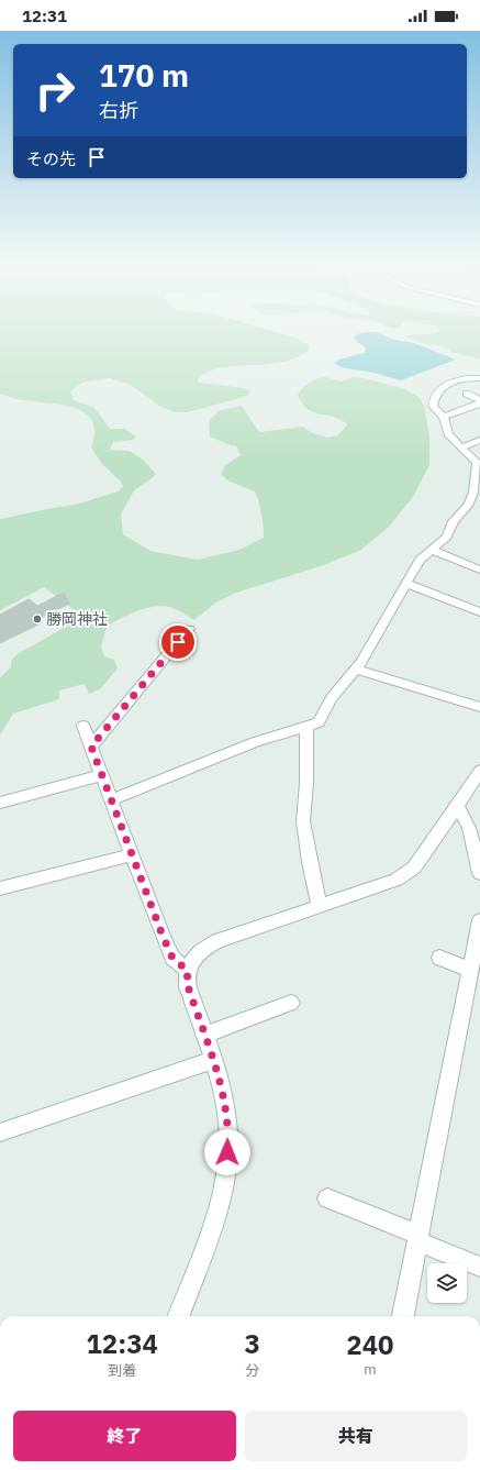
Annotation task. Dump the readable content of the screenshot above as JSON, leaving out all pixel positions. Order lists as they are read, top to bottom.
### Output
{
  "places": ["勝岡神社"],
  "page": {
    "status": "12:31",
    "turn": ["170 m", "右折"],
    "then": "その先",
    "eta": [
      "12:34",
      "到着",
      "3",
      "分",
      "240",
      "m"
    ],
    "buttons": ["終了", "共有"]
  }
}
